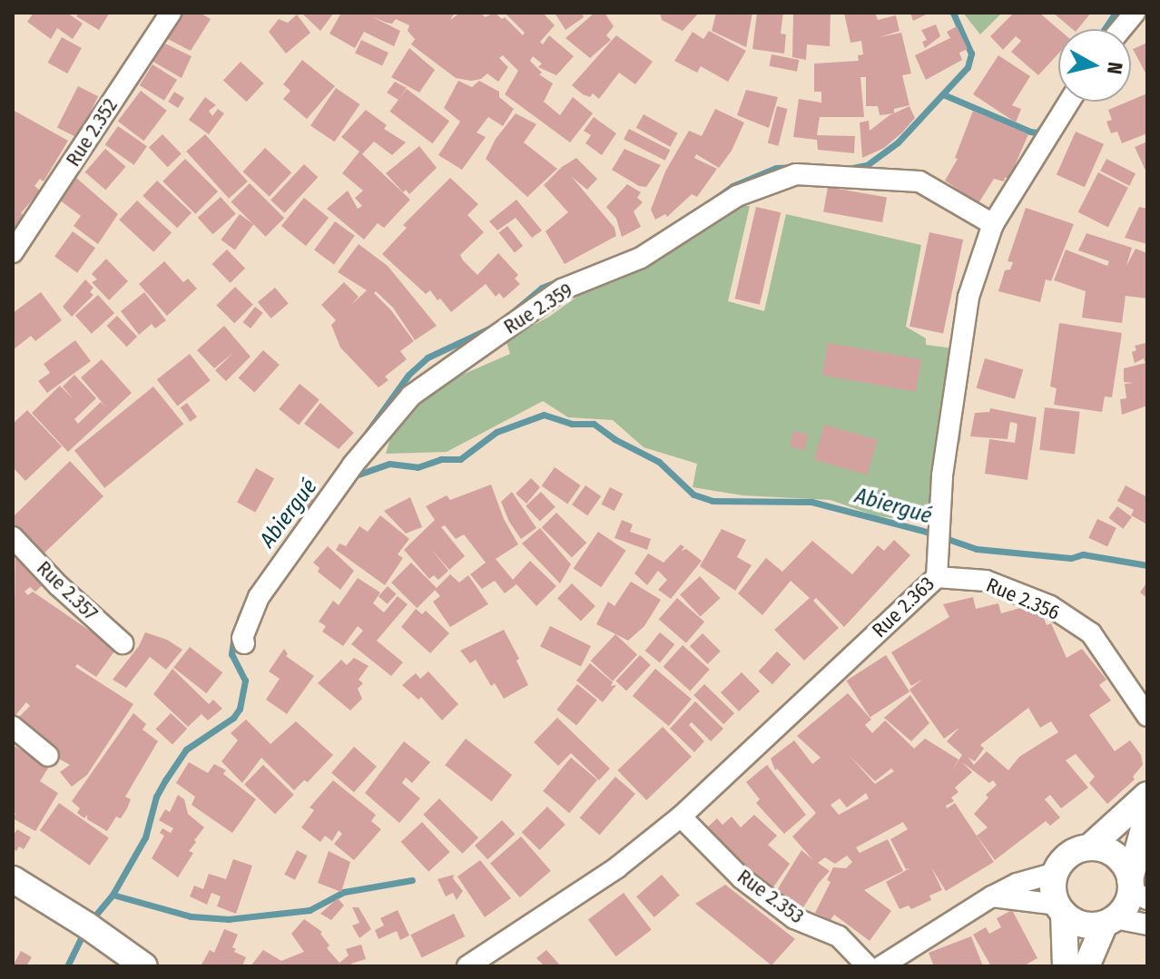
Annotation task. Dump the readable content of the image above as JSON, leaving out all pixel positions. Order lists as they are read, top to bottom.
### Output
{
  "streets": {
    "street": [
      "Rue 2.352",
      "Rue 2.359",
      "Rue 2.357",
      "Rue 2.356",
      "Rue 2.363",
      "Rue 2.353"
    ]
  },
  "crossings": [
    ["Rue 2.359", "Rue 2.363"],
    ["Rue 2.356", "Rue 2.363"],
    ["Rue 2.363", "Rue 2.353"]
  ],
  "water": ["Abiergué"],
  "north": "right"
}
